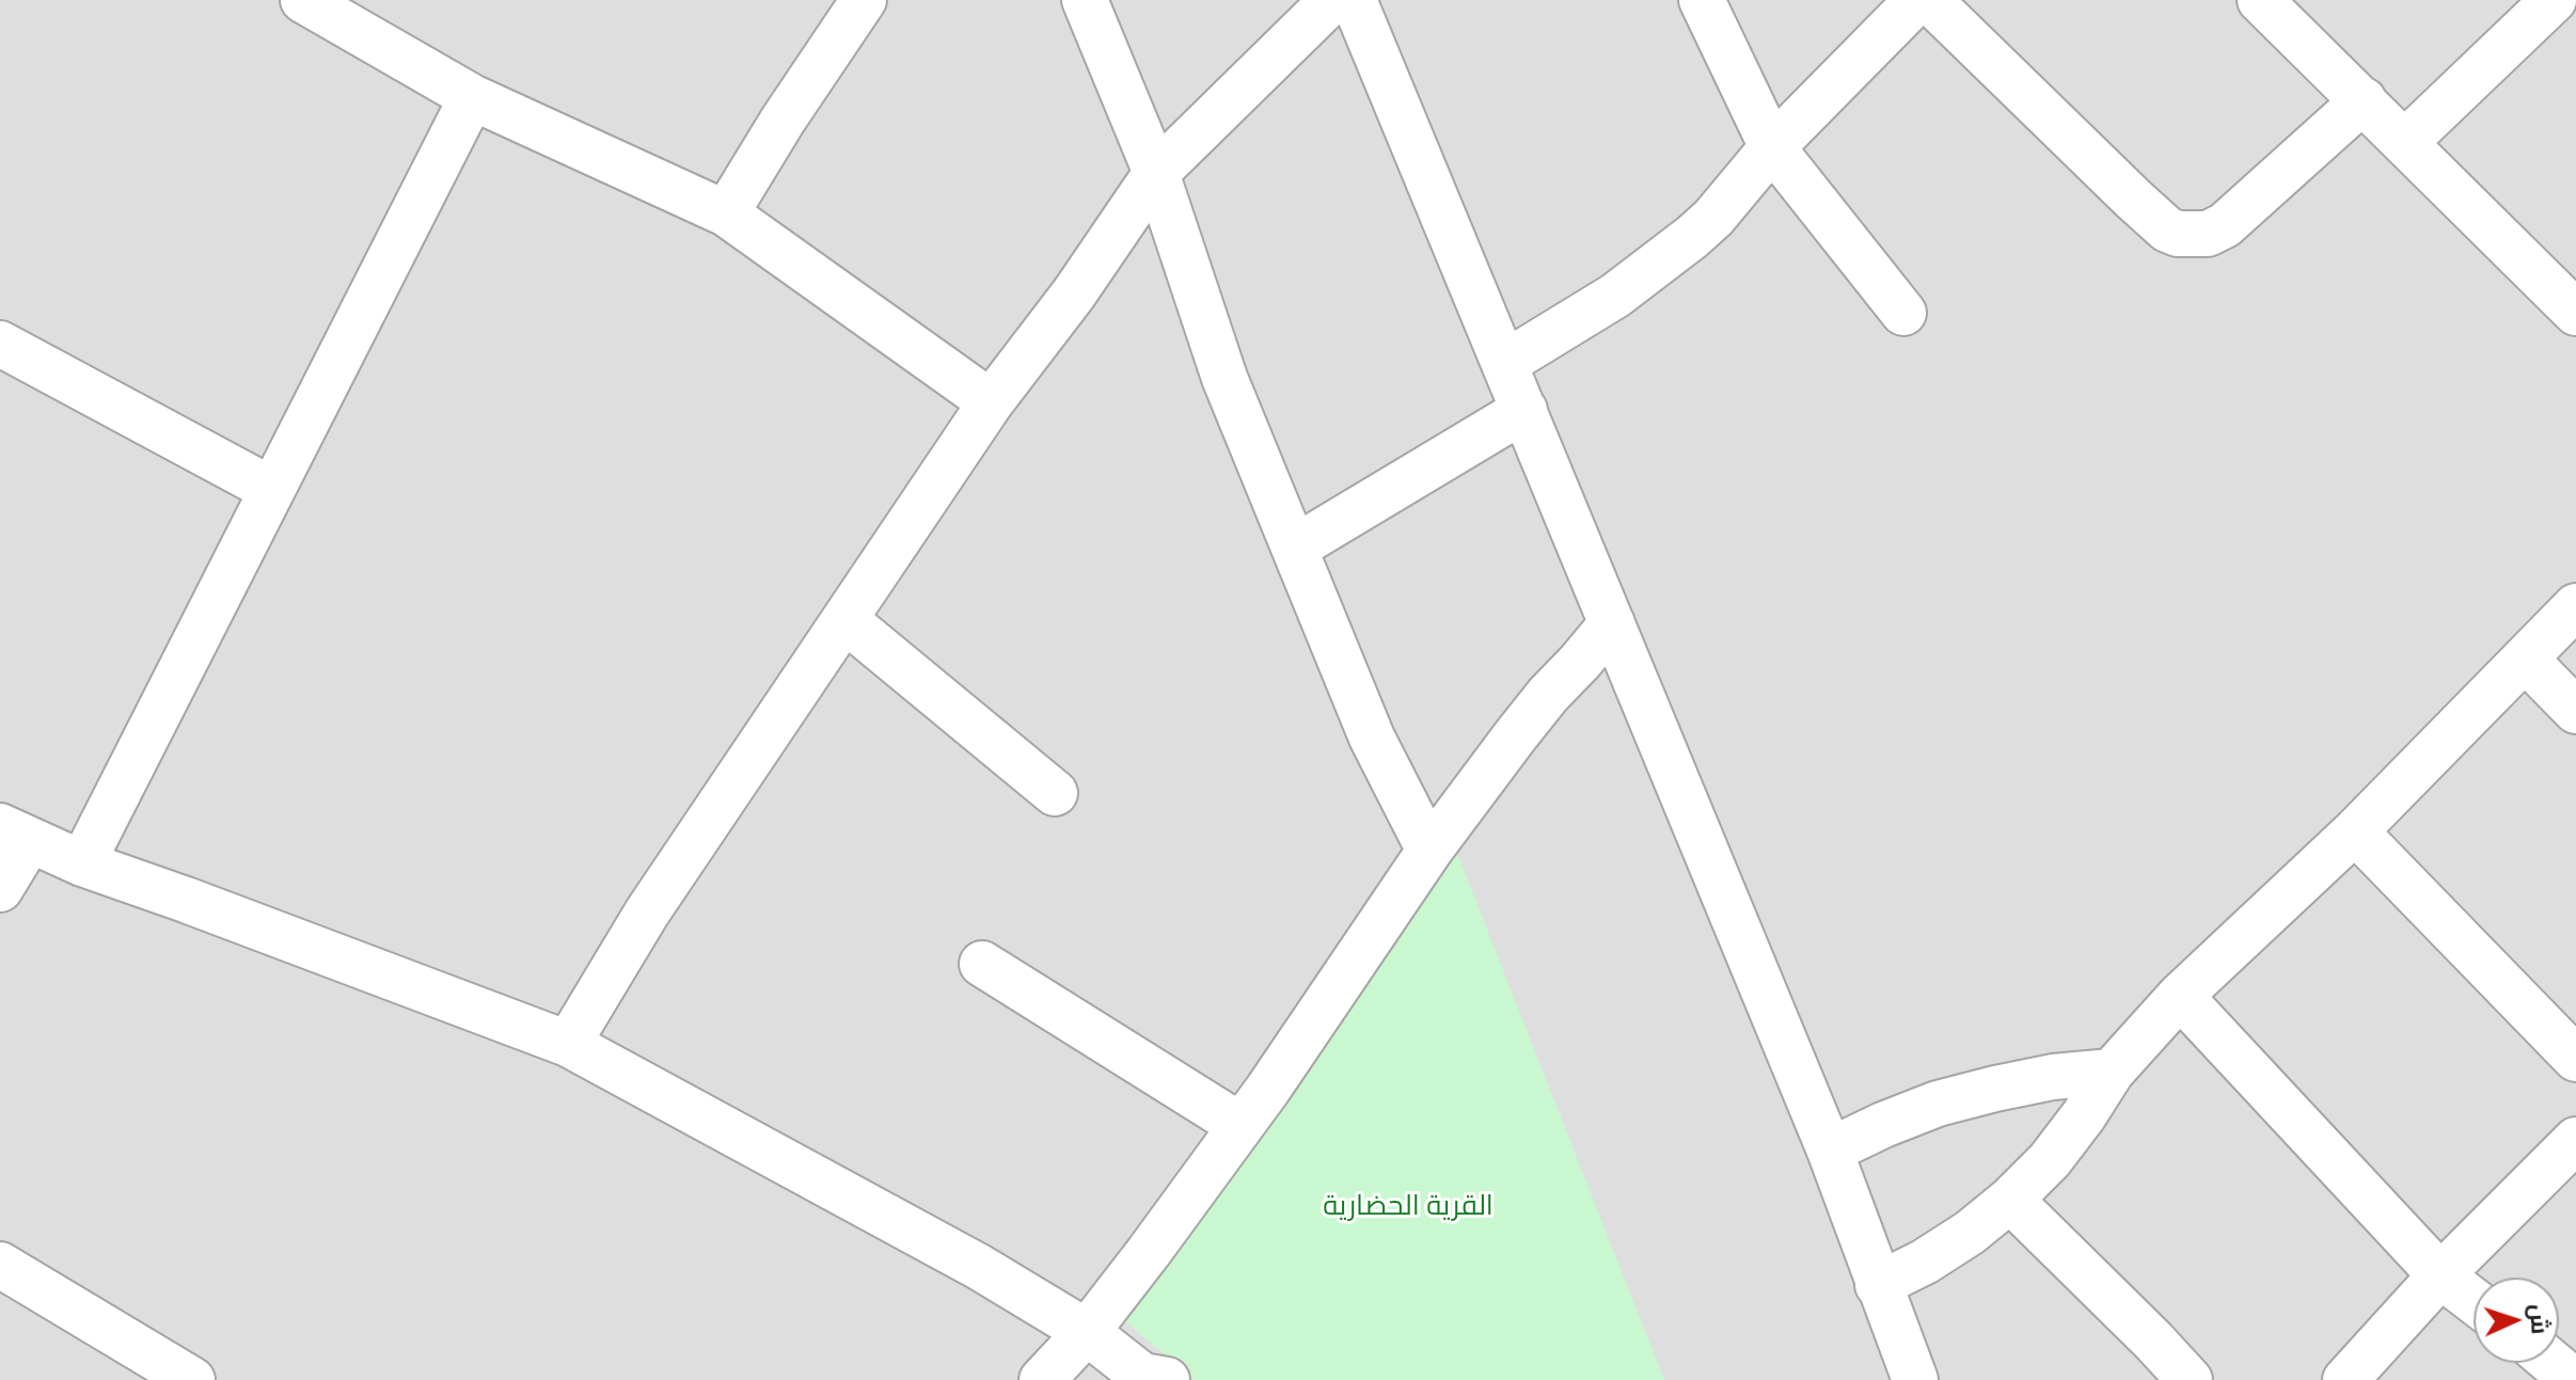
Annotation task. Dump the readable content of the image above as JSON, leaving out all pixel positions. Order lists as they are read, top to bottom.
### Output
{
  "parks": ["القرية الحضارية"],
  "north": "right"
}
